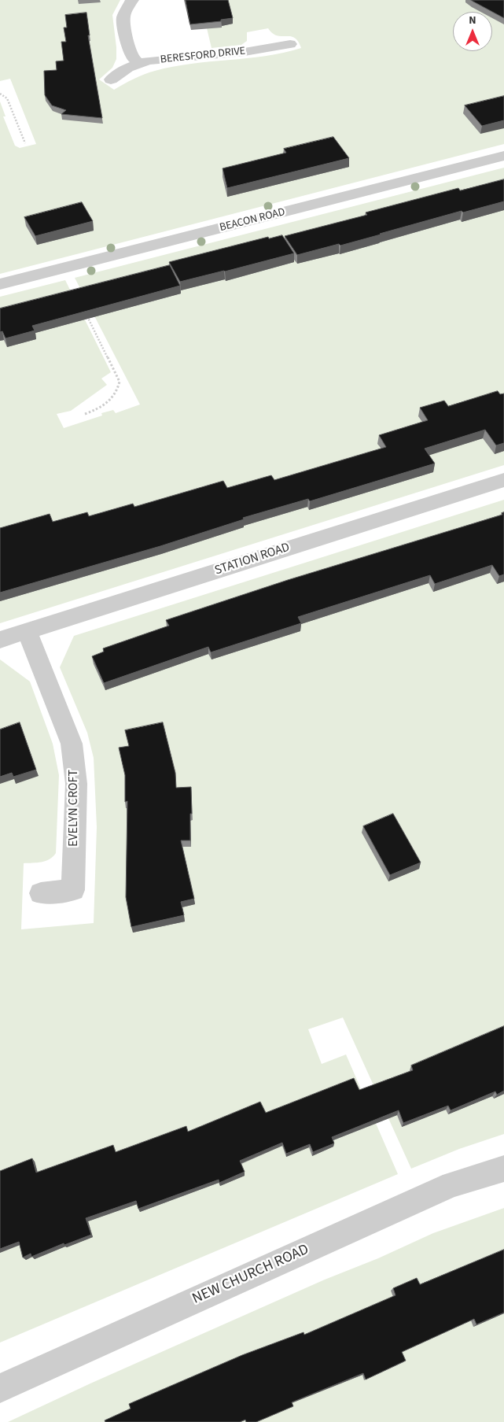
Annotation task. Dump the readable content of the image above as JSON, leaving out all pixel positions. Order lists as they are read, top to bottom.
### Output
{
  "streets": {
    "street": [
      "BERESFORD DRIVE",
      "BEACON ROAD",
      "STATION ROAD",
      "EVELYN CROFT",
      "NEW CHURCH ROAD"
    ]
  },
  "crossings": [
    ["STATION ROAD", "EVELYN CROFT"]
  ],
  "north": "top"
}
